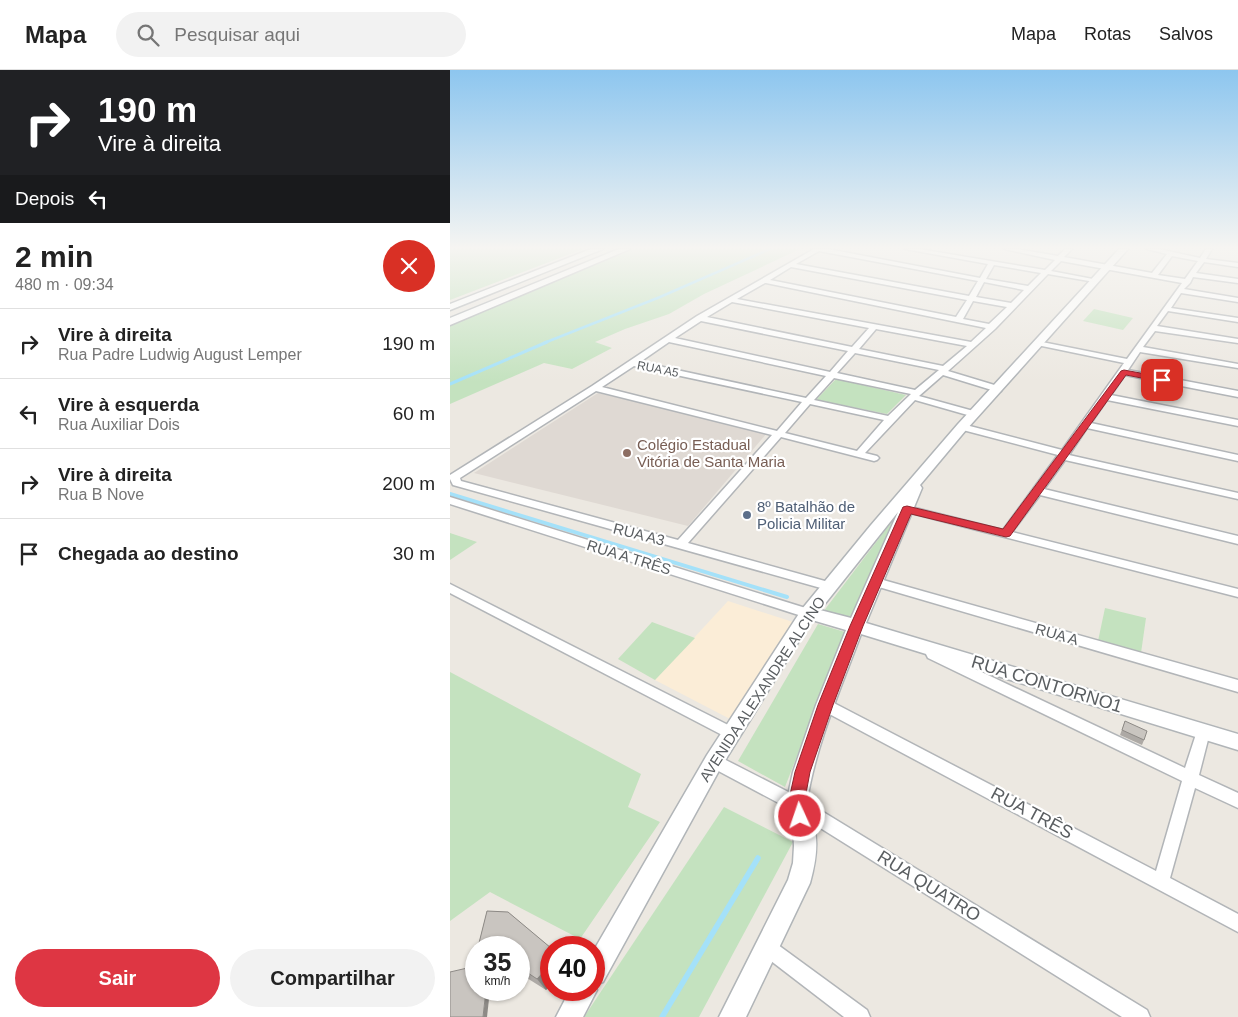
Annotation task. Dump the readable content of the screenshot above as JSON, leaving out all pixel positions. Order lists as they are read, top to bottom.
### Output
{
  "streets": {
    "street": [
      "RUA A5",
      "RUA A3",
      "RUA A TRÊS",
      "RUA A",
      "RUA CONTORNO1",
      "AVENIDA ALEXANDRE ALCINO",
      "RUA TRÊS",
      "RUA QUATRO"
    ]
  },
  "crossings": [
    ["RUA A5", "RUA A3"],
    ["RUA A3", "AVENIDA ALEXANDRE ALCINO"],
    ["RUA A TRÊS", "RUA CONTORNO1"],
    ["RUA A TRÊS", "AVENIDA ALEXANDRE ALCINO"],
    ["RUA CONTORNO1", "AVENIDA ALEXANDRE ALCINO"],
    ["AVENIDA ALEXANDRE ALCINO", "RUA QUATRO"]
  ],
  "places": ["Colégio Estadual Vitória de Santa Maria", "8º Batalhão de Policia Militar"],
  "page": {
    "header": "Mapa",
    "search": "Pesquisar aqui",
    "nav": ["Mapa", "Rotas", "Salvos"],
    "turn": ["190 m", "Vire à direita"],
    "then": "Depois",
    "heading": ["2 min", "480 m · 09:34"],
    "list": [
      {
        "name": "Vire à direita",
        "note": "Rua Padre Ludwig August Lemper",
        "value": "190 m"
      },
      {
        "name": "Vire à esquerda",
        "note": "Rua Auxiliar Dois",
        "value": "60 m"
      },
      {
        "name": "Vire à direita",
        "note": "Rua B Nove",
        "value": "200 m"
      },
      {
        "name": "Chegada ao destino",
        "value": "30 m"
      }
    ],
    "speed": "35 km/h",
    "limit": "40",
    "buttons": ["Sair", "Compartilhar"]
  }
}
